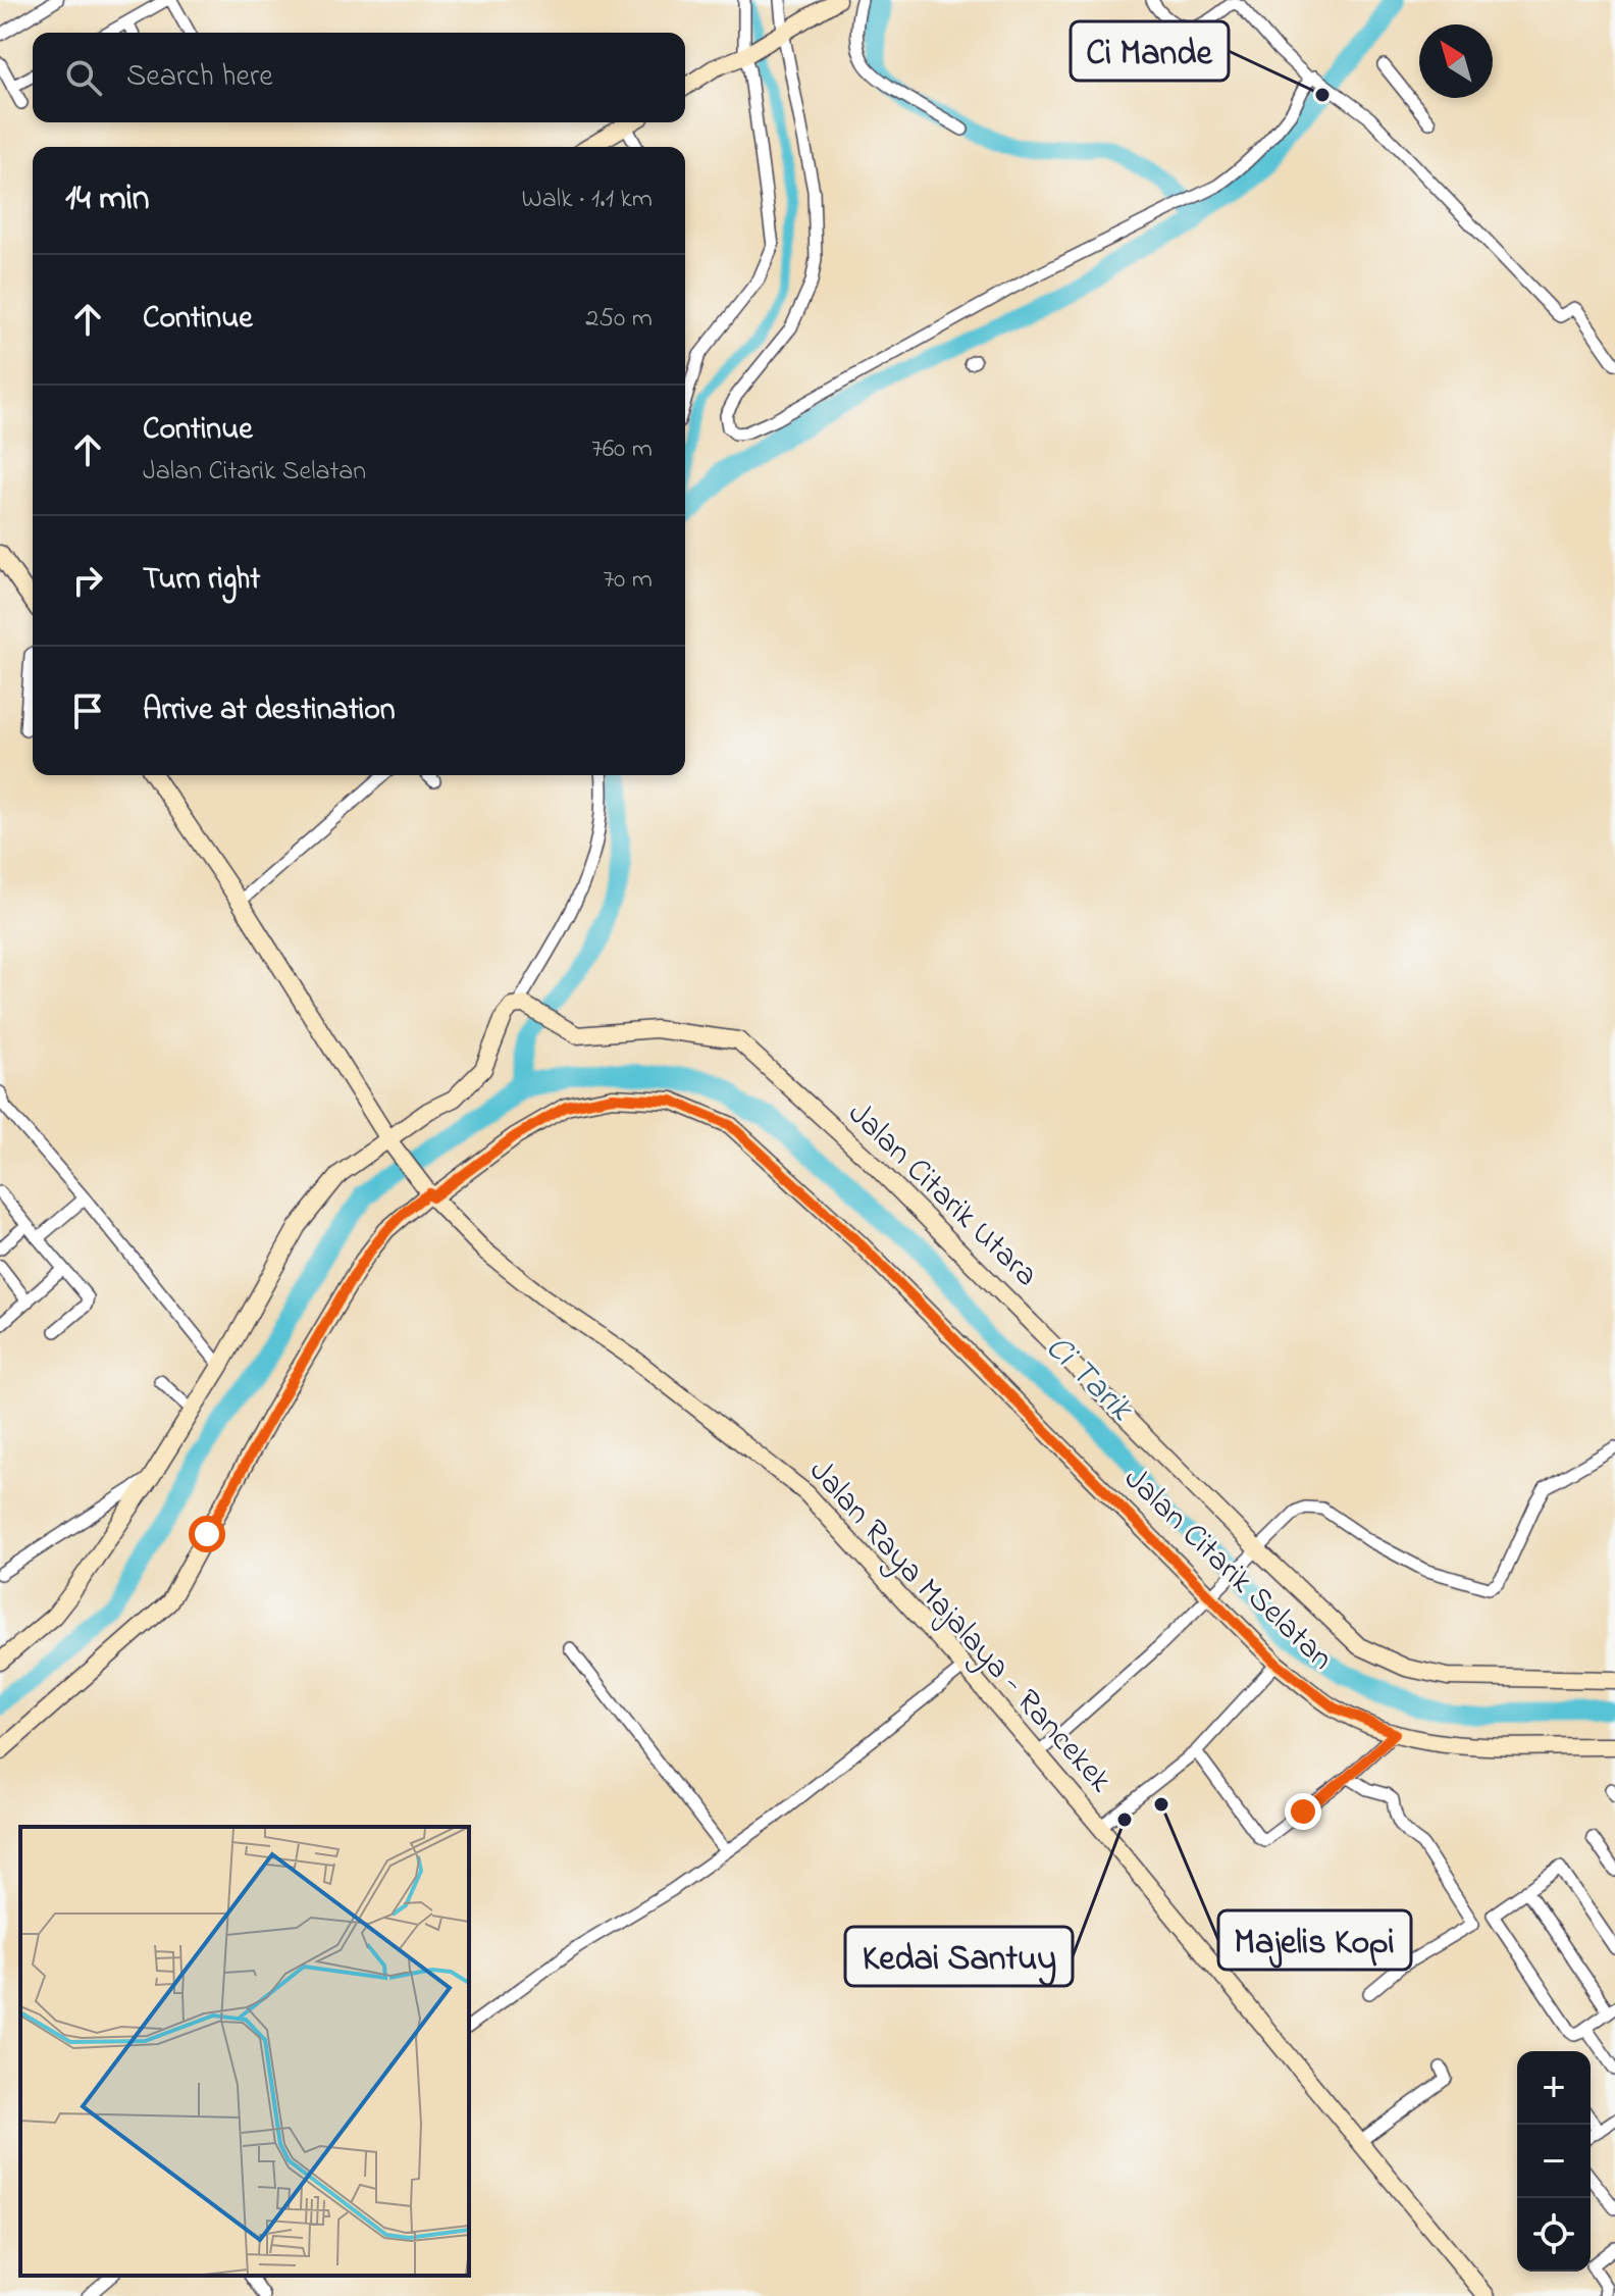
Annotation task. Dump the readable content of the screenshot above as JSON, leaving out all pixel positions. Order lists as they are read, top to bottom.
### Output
{
  "streets": {
    "street": ["Jalan Citarik Utara", "Jalan Citarik Selatan", "Jalan Raya Majalaya - Rancekek"]
  },
  "crossings": [
    ["Jalan Citarik Selatan", "Jalan Raya Majalaya - Rancekek"]
  ],
  "water": ["Ci Tarik"],
  "places": ["Ci Mande", "Majelis Kopi", "Kedai Santuy"],
  "north": "top left",
  "page": {
    "search": "Search here",
    "heading": ["14 min", "Walk · 1.1 km"],
    "list": [
      ["Continue", "250 m"],
      ["Continue", "Jalan Citarik Selatan", "760 m"],
      ["Turn right", "70 m"],
      "Arrive at destination"
    ],
    "map_buttons": ["+", "−"]
  }
}
